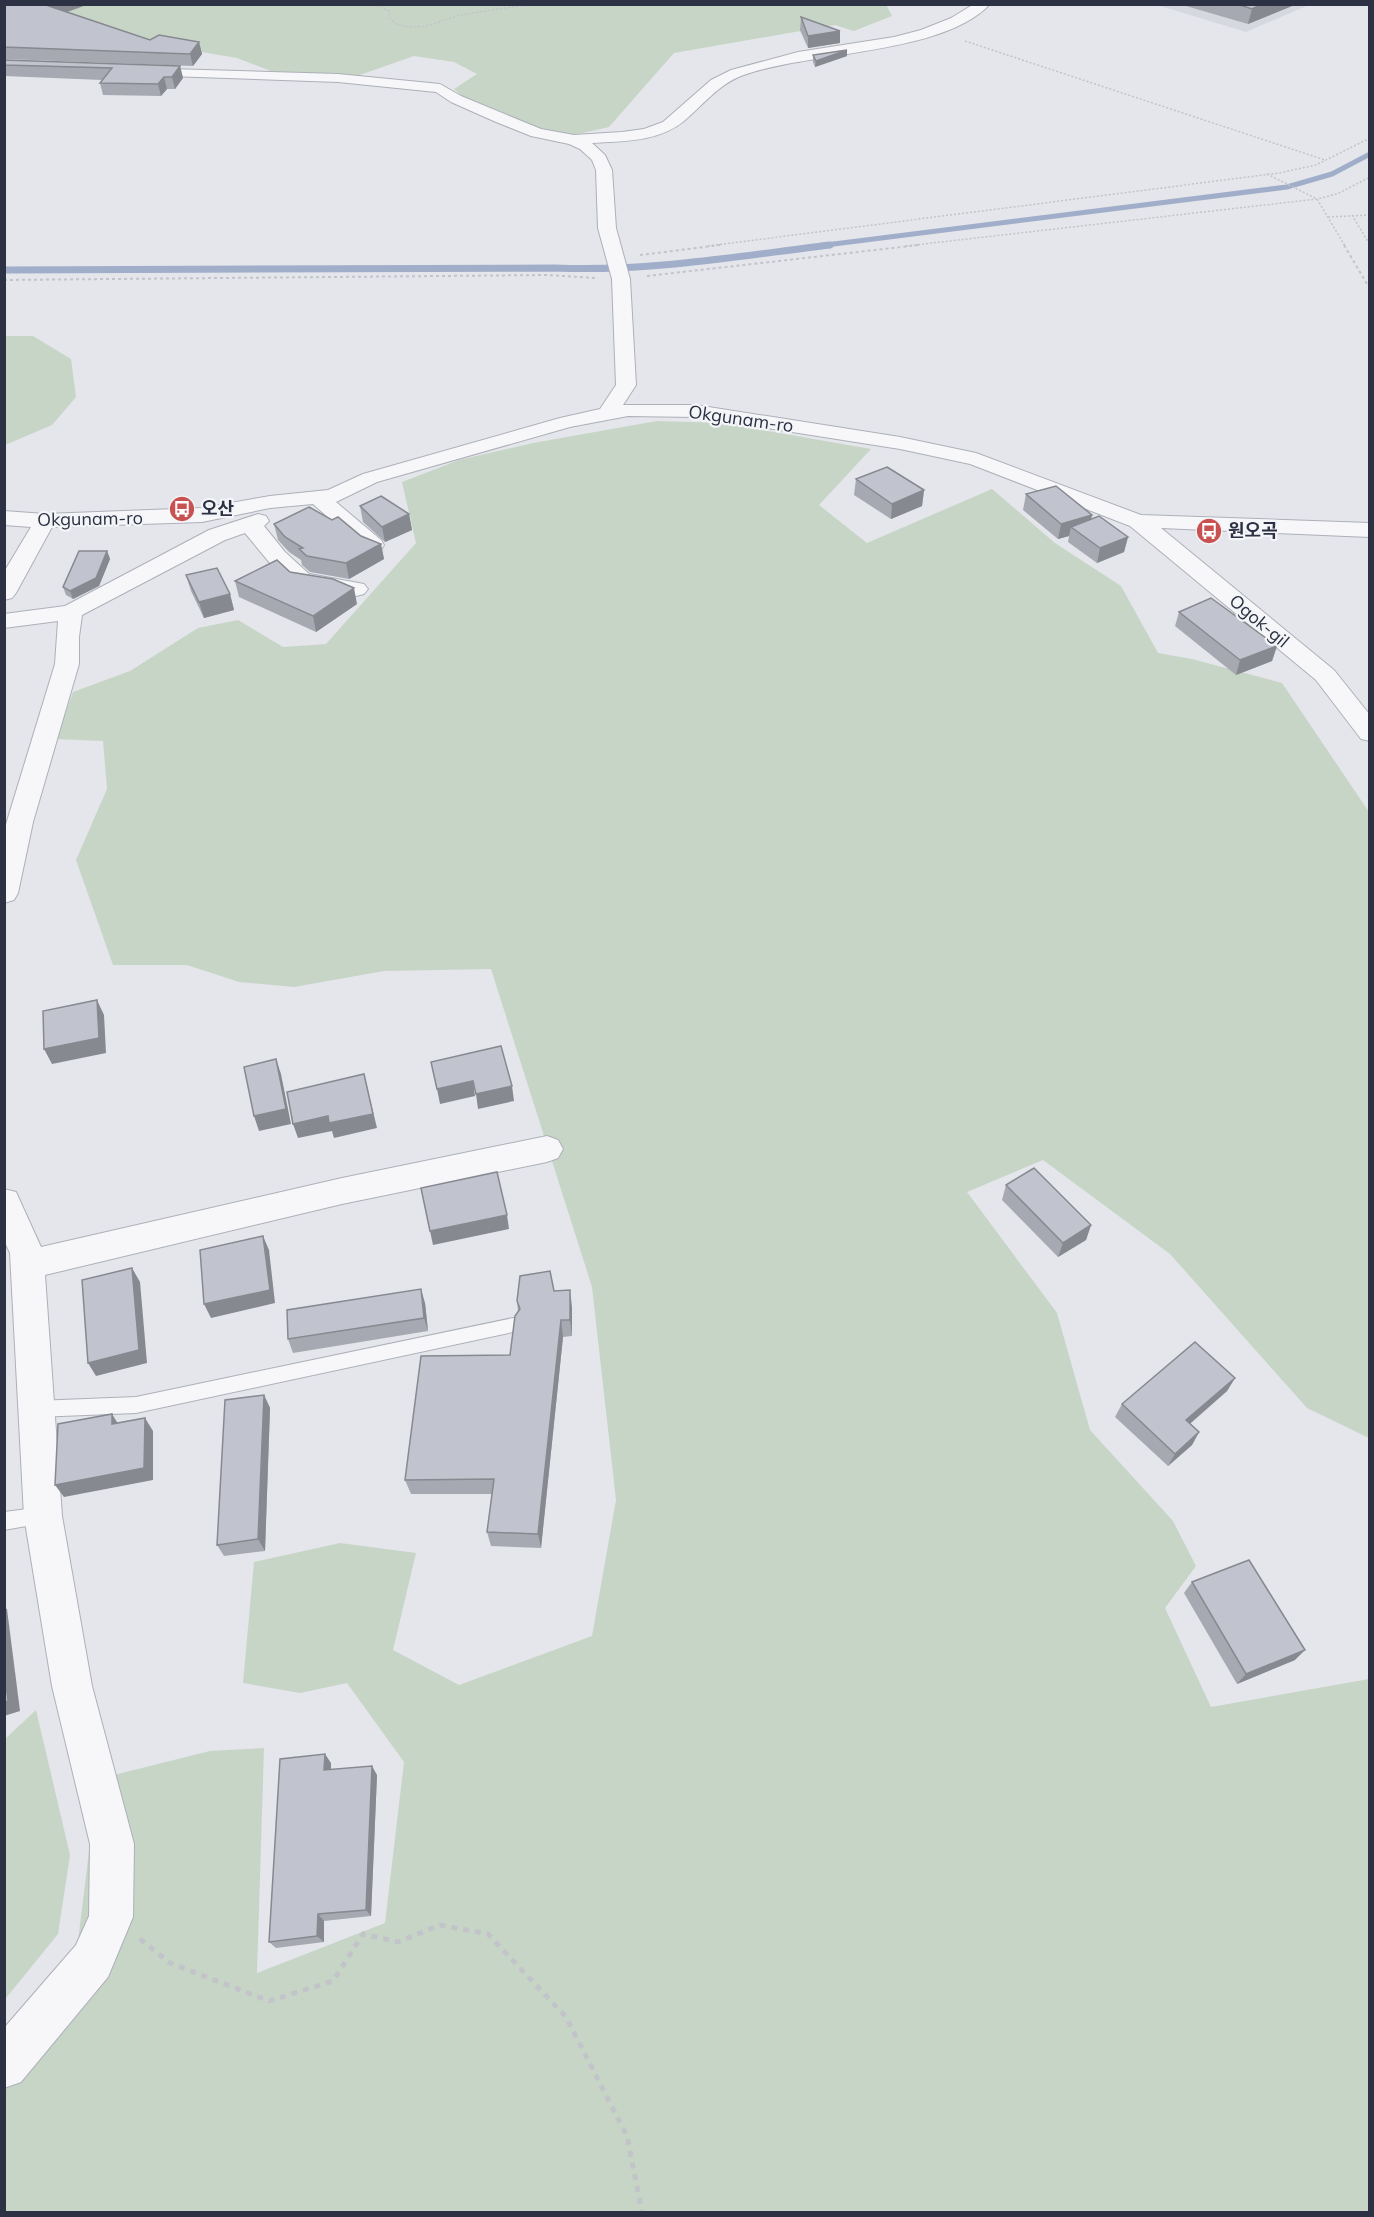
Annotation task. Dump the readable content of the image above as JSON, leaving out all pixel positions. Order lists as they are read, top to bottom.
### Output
{
  "streets": {
    "street": ["Okgunam-ro", "Ogok-gil"]
  },
  "crossings": [
    ["Okgunam-ro", "Ogok-gil"]
  ],
  "places": {
    "bus stop": ["오산", "원오곡"]
  }
}
